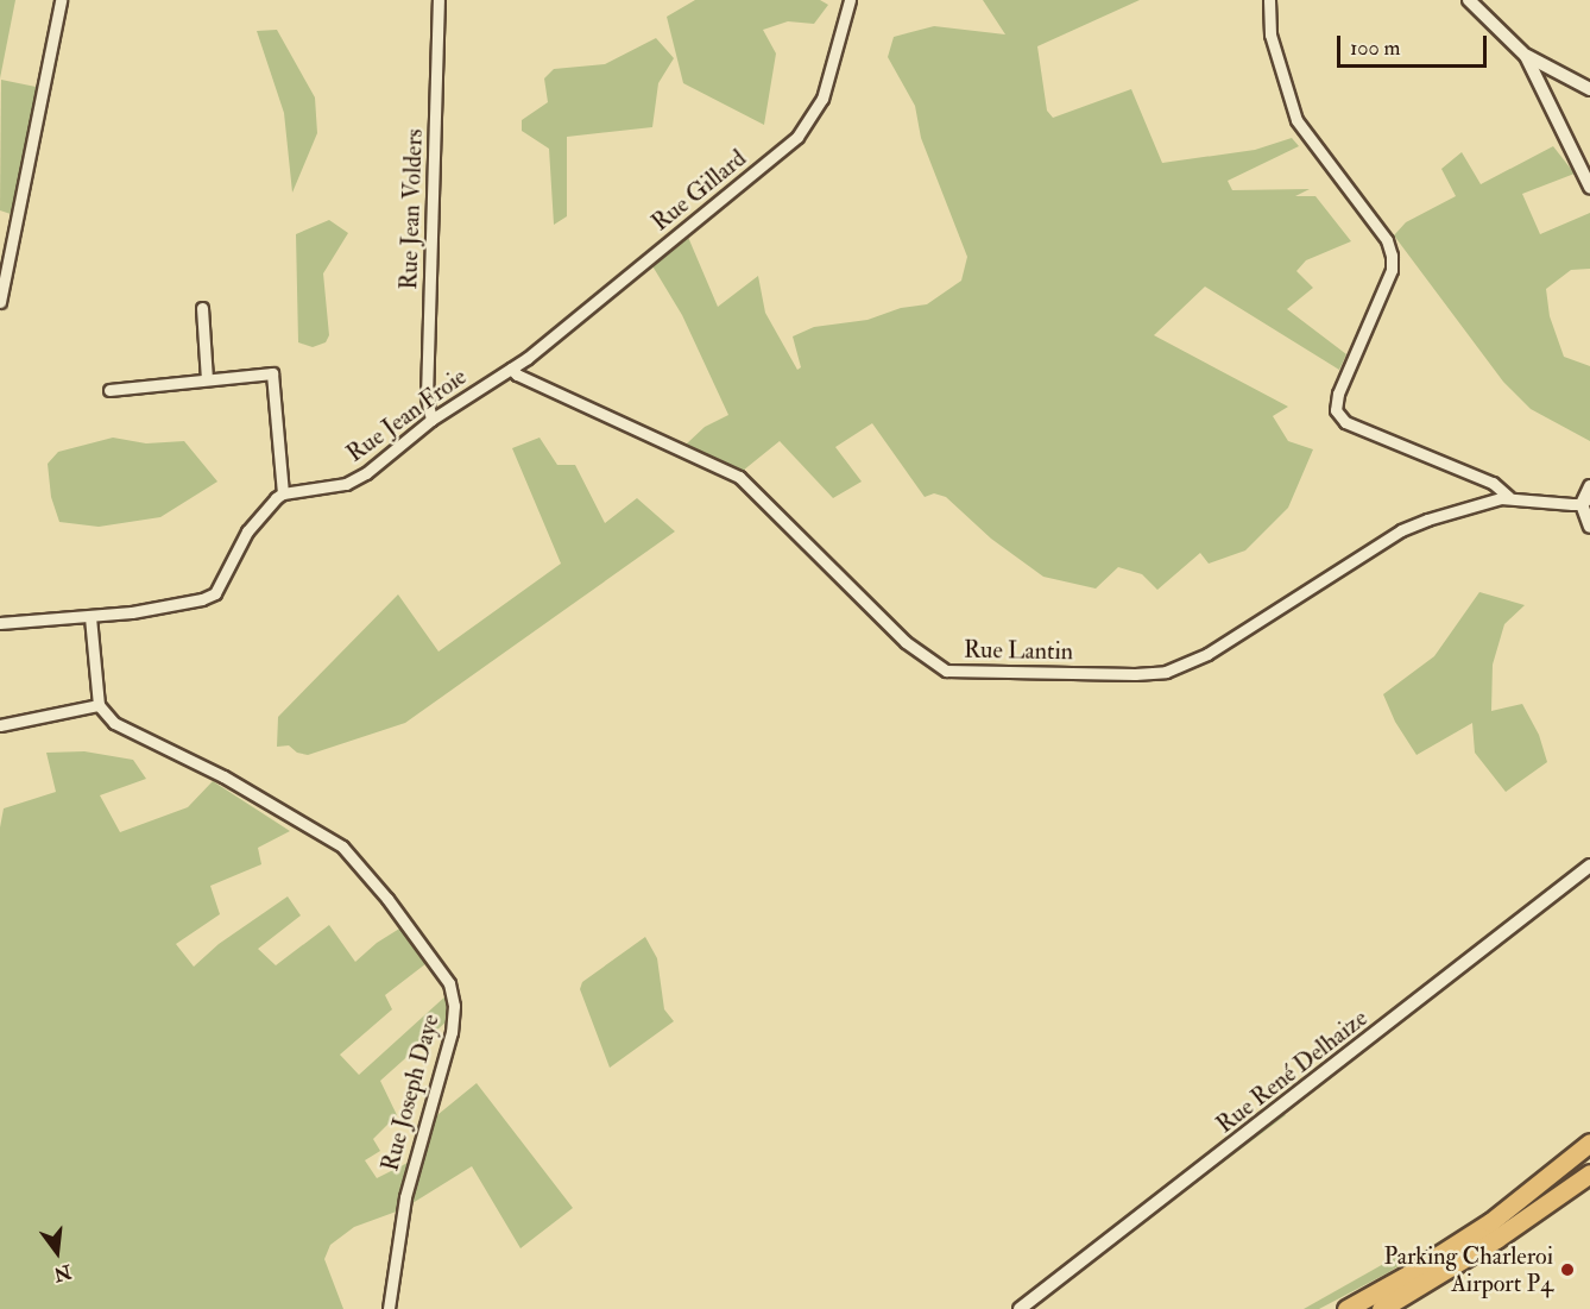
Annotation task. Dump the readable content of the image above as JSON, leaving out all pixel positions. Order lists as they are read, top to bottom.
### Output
{
  "streets": {
    "street": [
      "Rue Gillard",
      "Rue Jean Volders",
      "Rue Jean Froie",
      "Rue Lantin",
      "Rue René Delhaize",
      "Rue Joseph Daye"
    ]
  },
  "crossings": [
    ["Rue Gillard", "Rue Jean Froie"],
    ["Rue Gillard", "Rue Lantin"],
    ["Rue Jean Volders", "Rue Jean Froie"],
    ["Rue Jean Froie", "Rue Lantin"]
  ],
  "places": ["Parking Charleroi Airport P4"],
  "scale_bar": "100 m",
  "north": "bottom"
}
